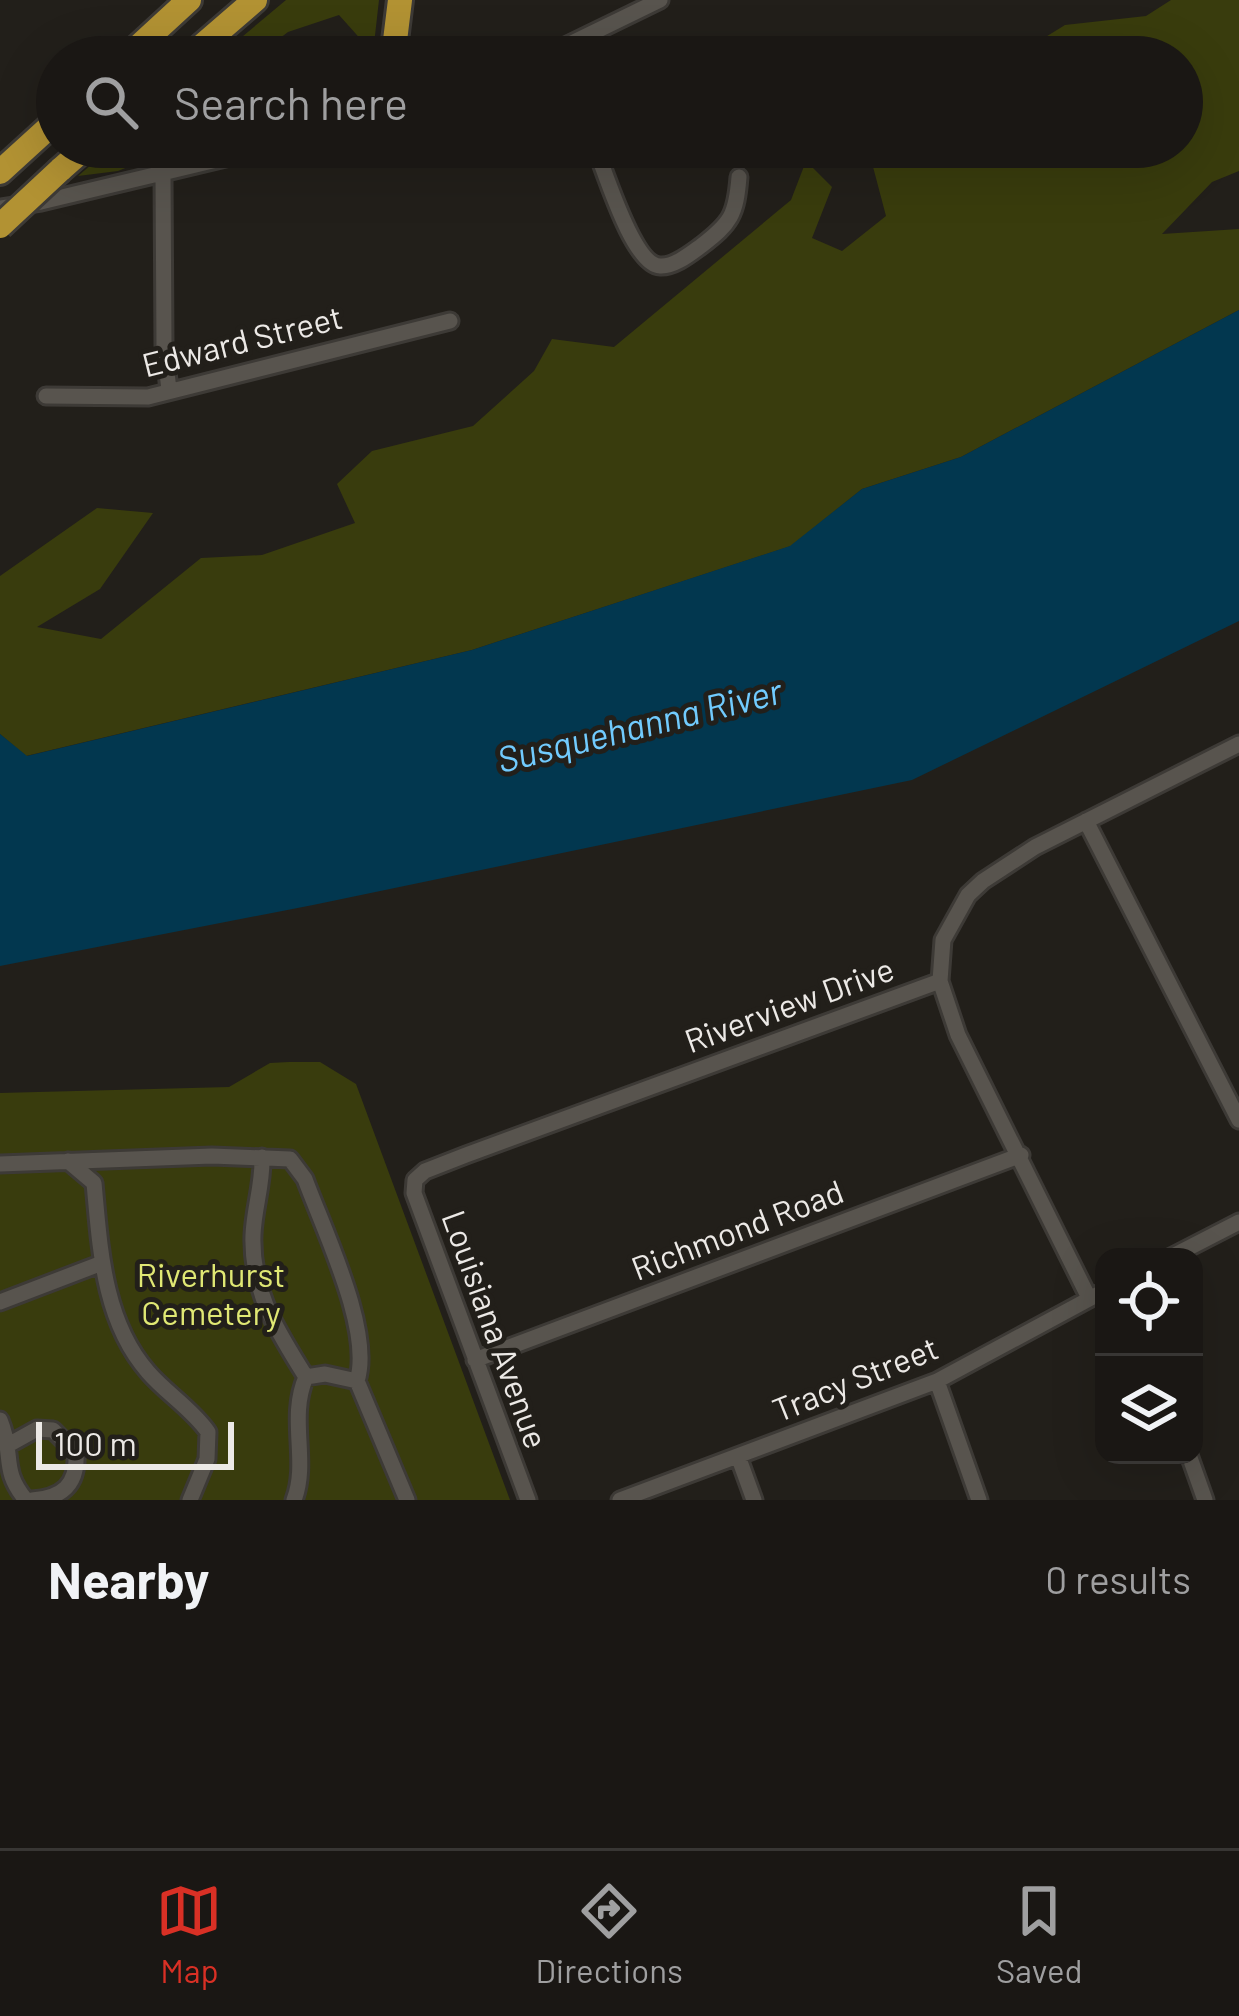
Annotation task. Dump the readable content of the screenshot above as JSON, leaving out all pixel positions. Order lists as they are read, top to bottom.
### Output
{
  "streets": {
    "street": [
      "Edward Street",
      "Riverview Drive",
      "Richmond Road",
      "Louisiana Avenue",
      "Tracy Street"
    ]
  },
  "crossings": [
    ["Riverview Drive", "Louisiana Avenue"],
    ["Richmond Road", "Louisiana Avenue"]
  ],
  "water": ["Susquehanna River"],
  "parks": ["Riverhurst Cemetery"],
  "scale_bar": "100 m",
  "page": {
    "search": "Search here",
    "scale": "100 m",
    "heading": ["Nearby", "0 results"],
    "nav": ["Map", "Directions", "Saved"]
  }
}
